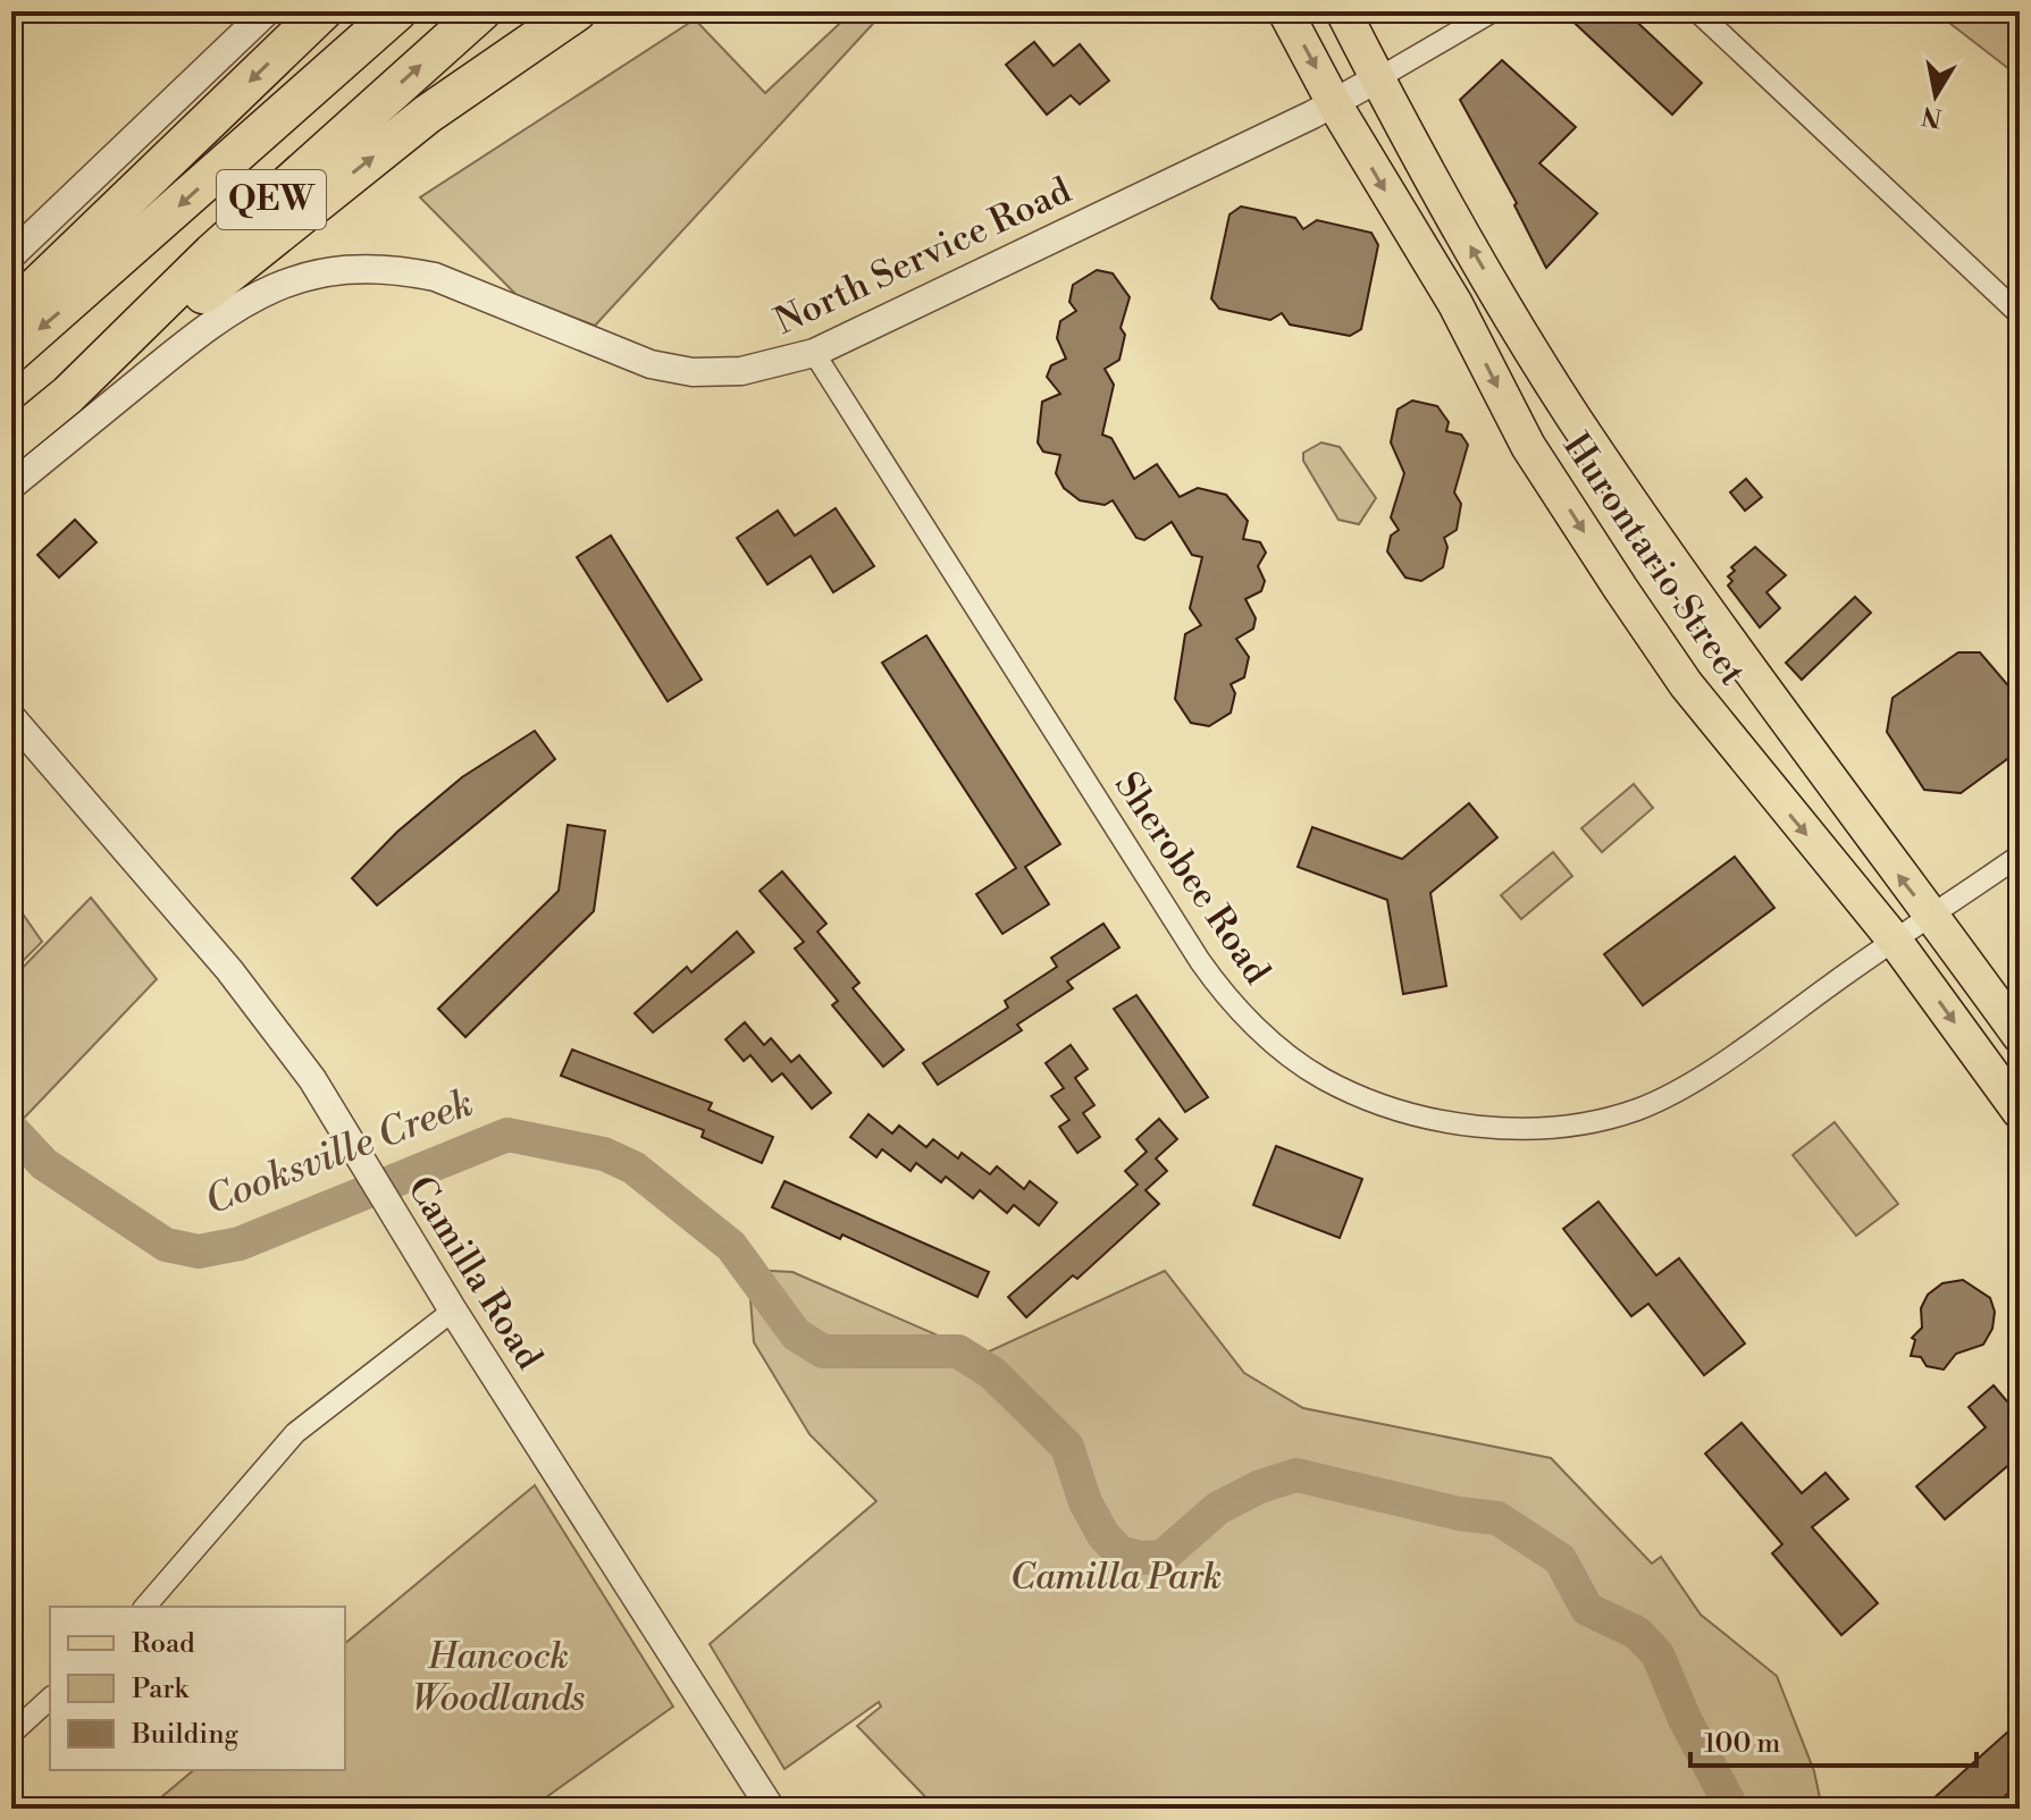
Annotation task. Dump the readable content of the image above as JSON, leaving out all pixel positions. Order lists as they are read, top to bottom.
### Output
{
  "streets": {
    "highway": ["QEW"],
    "main road": ["Hurontario Street"],
    "street": ["North Service Road", "Sherobee Road", "Camilla Road"]
  },
  "crossings": [
    ["North Service Road", "Hurontario Street"],
    ["North Service Road", "Sherobee Road"],
    ["Hurontario Street", "Sherobee Road"]
  ],
  "water": ["Cooksville Creek"],
  "parks": ["Camilla Park", "Hancock Woodlands"],
  "legend": ["Road", "Park", "Building"],
  "scale_bar": "100 m",
  "north": "bottom"
}
